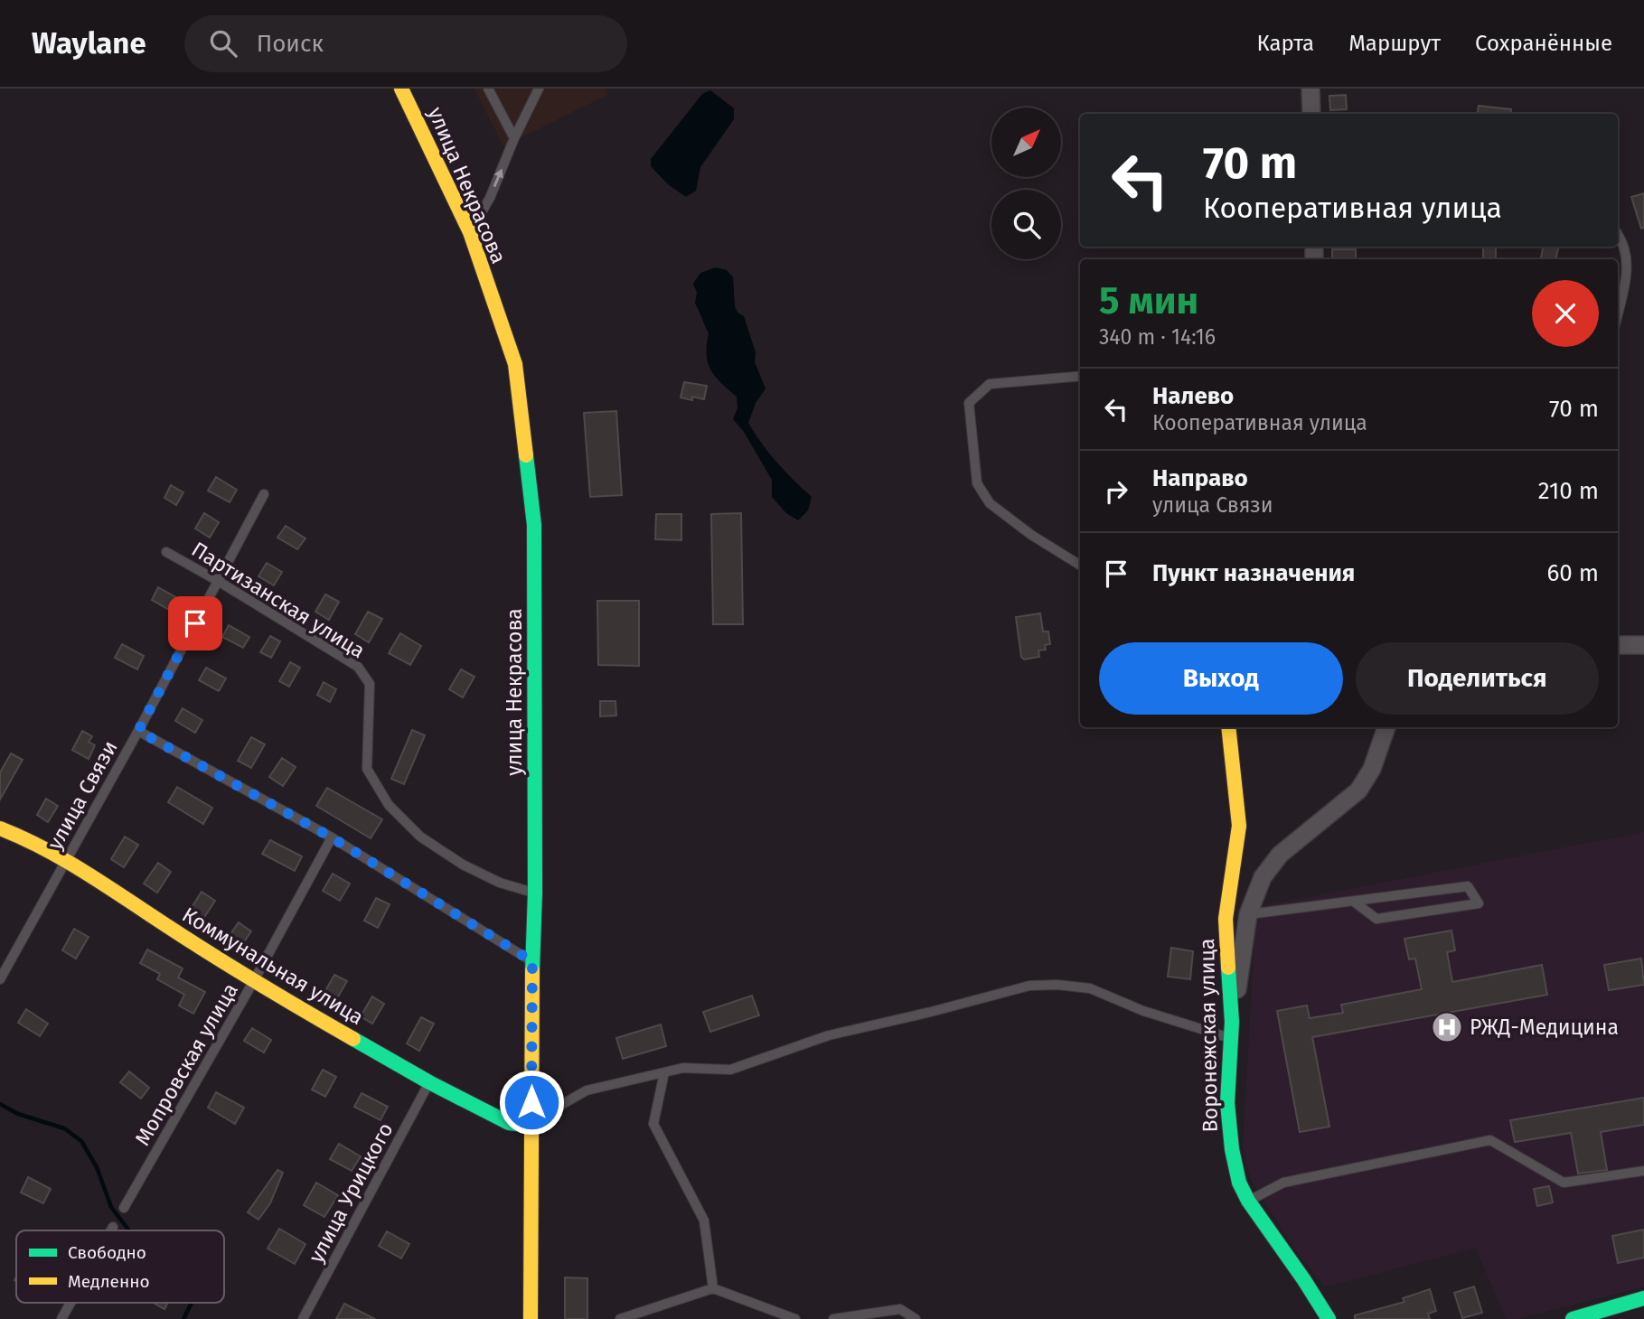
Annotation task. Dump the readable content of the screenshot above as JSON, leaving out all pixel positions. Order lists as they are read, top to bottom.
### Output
{
  "streets": {
    "street": ["улица Некрасова", "Коммунальная улица", "Воронежская улица"],
    "lane": [
      "Партизанская улица",
      "улица Связи",
      "Мопровская улица",
      "улица Урицкого"
    ]
  },
  "crossings": [
    ["улица Некрасова", "Партизанская улица"],
    ["улица Некрасова", "Коммунальная улица"],
    ["Партизанская улица", "улица Связи"],
    ["улица Связи", "Коммунальная улица"],
    ["Коммунальная улица", "Мопровская улица"],
    ["Коммунальная улица", "улица Урицкого"]
  ],
  "places": {
    "hospital": ["РЖД-Медицина"]
  },
  "legend": ["Свободно", "Медленно"],
  "north": "top right",
  "page": {
    "header": "Waylane",
    "search": "Поиск",
    "nav": ["Карта", "Маршрут", "Сохранённые"],
    "turn": ["70 m", "Кооперативная улица"],
    "heading": ["5 мин", "340 m · 14:16"],
    "list": [
      {
        "name": "Налево",
        "note": "Кооперативная улица",
        "value": "70 m"
      },
      {
        "name": "Направо",
        "note": "улица Связи",
        "value": "210 m"
      },
      {
        "name": "Пункт назначения",
        "value": "60 m"
      }
    ],
    "buttons": ["Выход", "Поделиться"]
  }
}
